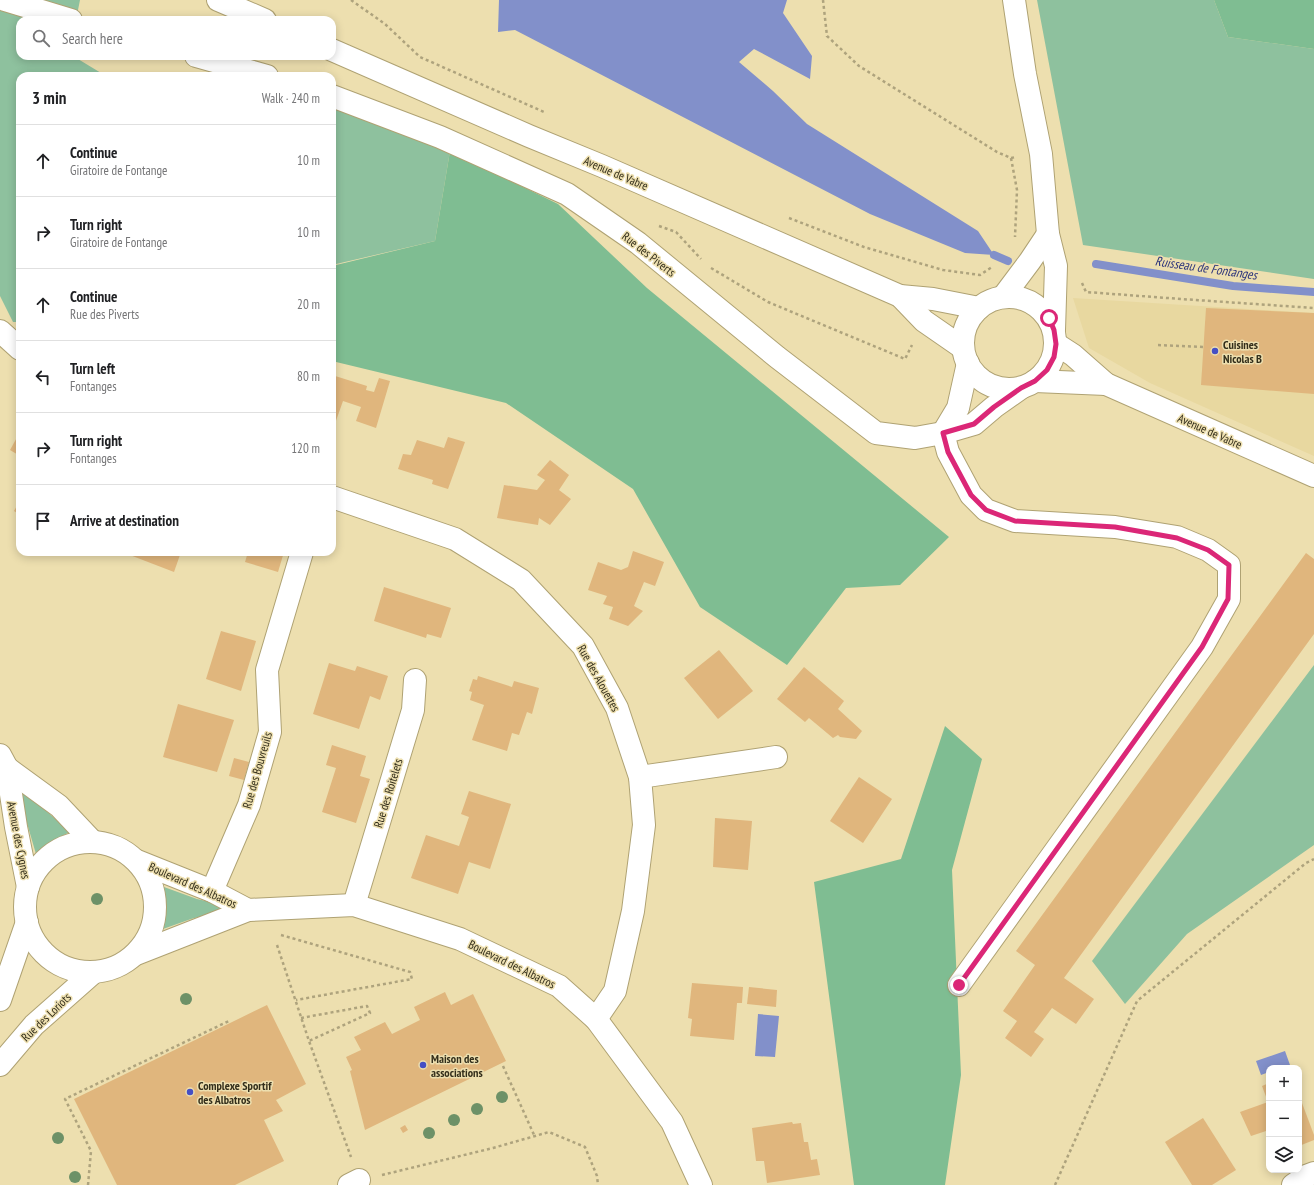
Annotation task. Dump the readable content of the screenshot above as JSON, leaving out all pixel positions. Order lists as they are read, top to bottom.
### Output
{
  "streets": {
    "street": [
      "Avenue de Vabre",
      "Rue des Piverts",
      "Rue des Alouettes",
      "Rue des Bouvreuils",
      "Rue des Roitelets",
      "Avenue des Cygnes",
      "Boulevard des Albatros",
      "Rue des Loriots"
    ]
  },
  "crossings": [
    ["Avenue de Vabre", "Rue des Piverts"],
    ["Rue des Alouettes", "Boulevard des Albatros"],
    ["Rue des Bouvreuils", "Boulevard des Albatros"],
    ["Rue des Roitelets", "Boulevard des Albatros"],
    ["Avenue des Cygnes", "Boulevard des Albatros"],
    ["Avenue des Cygnes", "Rue des Loriots"],
    ["Boulevard des Albatros", "Rue des Loriots"]
  ],
  "water": ["Ruisseau de Fontanges"],
  "places": ["Cuisines Nicolas B", "Maison des associations", "Complexe Sportif des Albatros"],
  "page": {
    "search": "Search here",
    "heading": ["3 min", "Walk · 240 m"],
    "list": [
      ["Continue", "Giratoire de Fontange", "10 m"],
      ["Turn right", "Giratoire de Fontange", "10 m"],
      ["Continue", "Rue des Piverts", "20 m"],
      ["Turn left", "Fontanges", "80 m"],
      ["Turn right", "Fontanges", "120 m"],
      "Arrive at destination"
    ],
    "map_buttons": ["+", "−"]
  }
}
